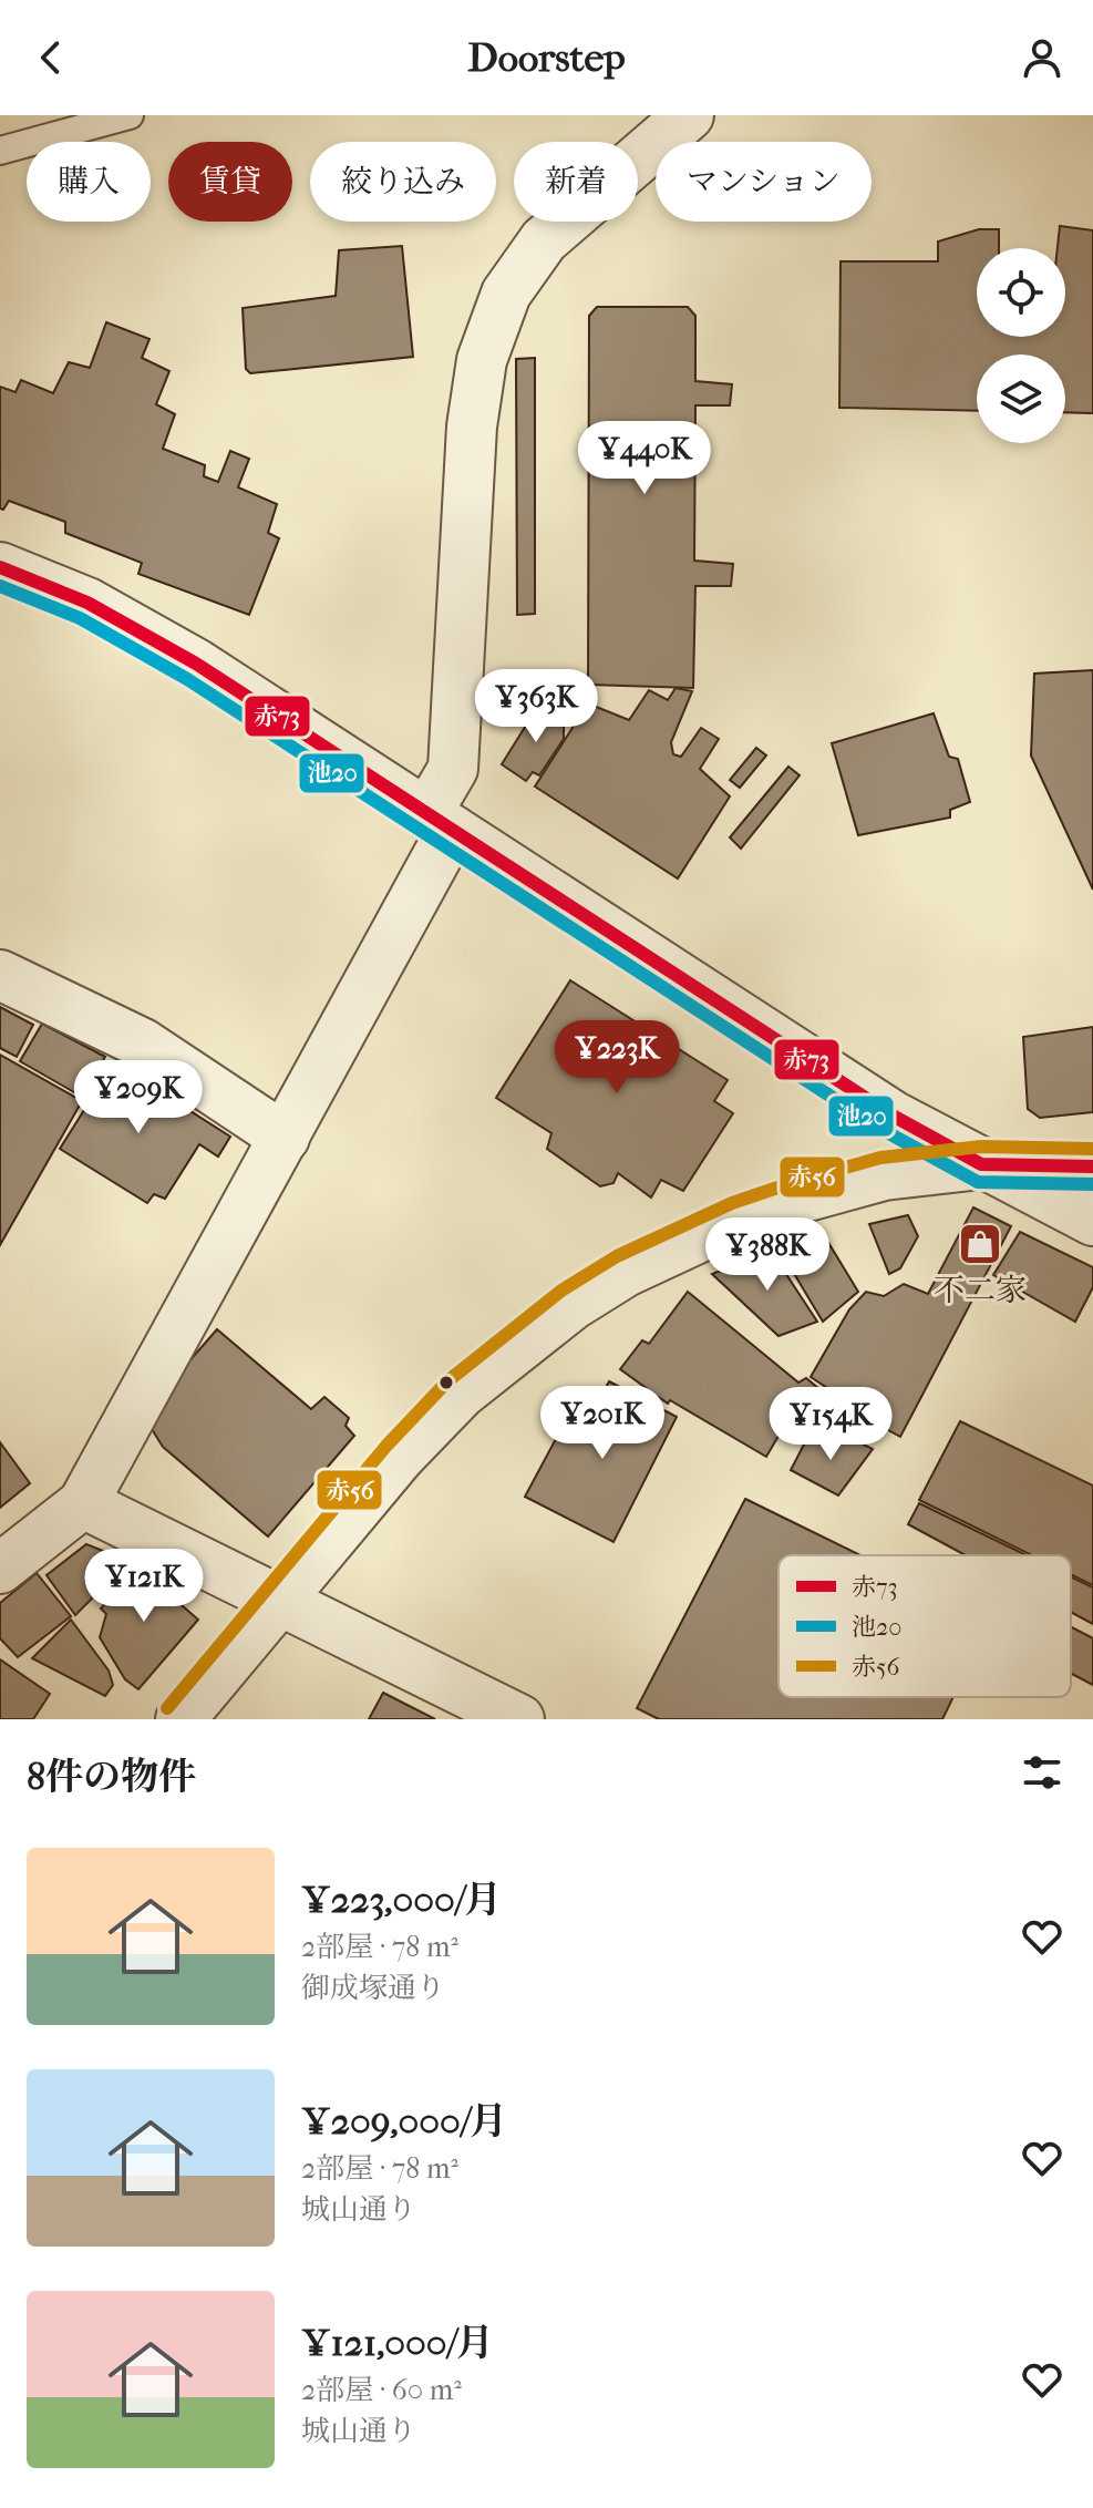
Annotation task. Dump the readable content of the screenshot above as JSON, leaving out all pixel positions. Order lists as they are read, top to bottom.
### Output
{
  "places": {
    "shop": ["不二家"]
  },
  "lines": ["transit line 赤73", "transit line 池20", "transit line 赤56"],
  "legend": ["赤73", "池20", "赤56"],
  "page": {
    "header": "Doorstep",
    "chip": [
      "購入",
      "賃貸",
      "絞り込み",
      "新着",
      "マンション"
    ],
    "price": [
      "¥440K",
      "¥363K",
      "¥223K",
      "¥209K",
      "¥388K",
      "¥201K",
      "¥154K",
      "¥121K"
    ],
    "heading": "8件の物件",
    "list": [
      {
        "name": "¥223,000/月",
        "note": "2部屋 · 78 m² · 御成塚通り"
      },
      {
        "name": "¥209,000/月",
        "note": "2部屋 · 78 m² · 城山通り"
      },
      {
        "name": "¥121,000/月",
        "note": "2部屋 · 60 m² · 城山通り"
      }
    ]
  }
}
